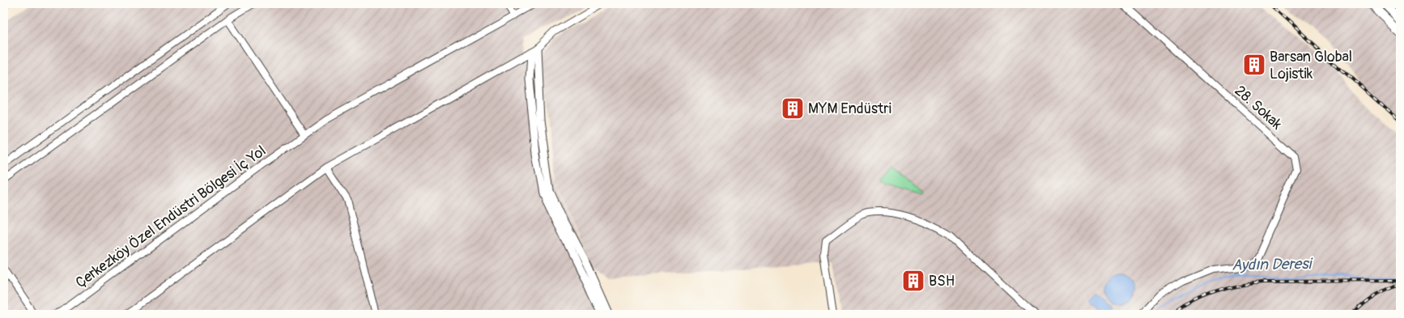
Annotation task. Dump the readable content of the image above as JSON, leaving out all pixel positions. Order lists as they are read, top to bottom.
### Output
{
  "streets": {
    "street": ["28. Sokak", "Çerkezköy Özel Endüstri Bölgesi İç Yol"]
  },
  "water": ["Aydın Deresi"],
  "places": {
    "building": ["Barsan Global Lojistik", "MYM Endüstri", "BSH"]
  }
}
